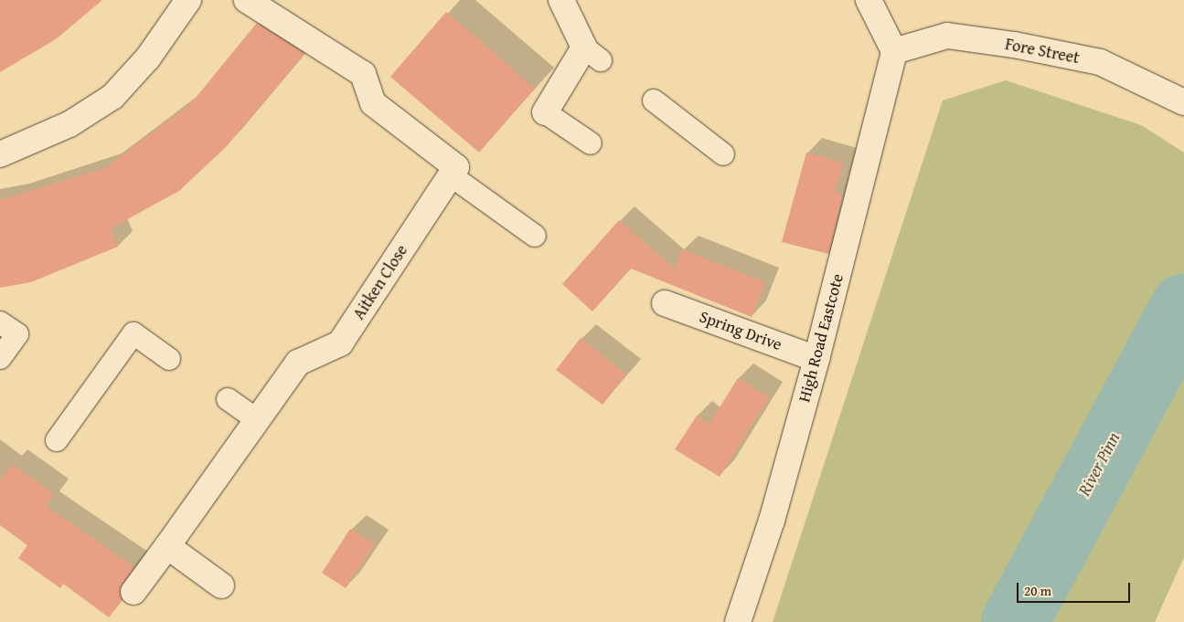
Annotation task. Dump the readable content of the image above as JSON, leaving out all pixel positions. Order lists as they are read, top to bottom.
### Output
{
  "streets": {
    "street": [
      "Fore Street",
      "Aitken Close",
      "Spring Drive",
      "High Road Eastcote"
    ]
  },
  "crossings": [
    ["Fore Street", "High Road Eastcote"],
    ["Spring Drive", "High Road Eastcote"]
  ],
  "water": ["River Pinn"],
  "scale_bar": "20 m"
}
